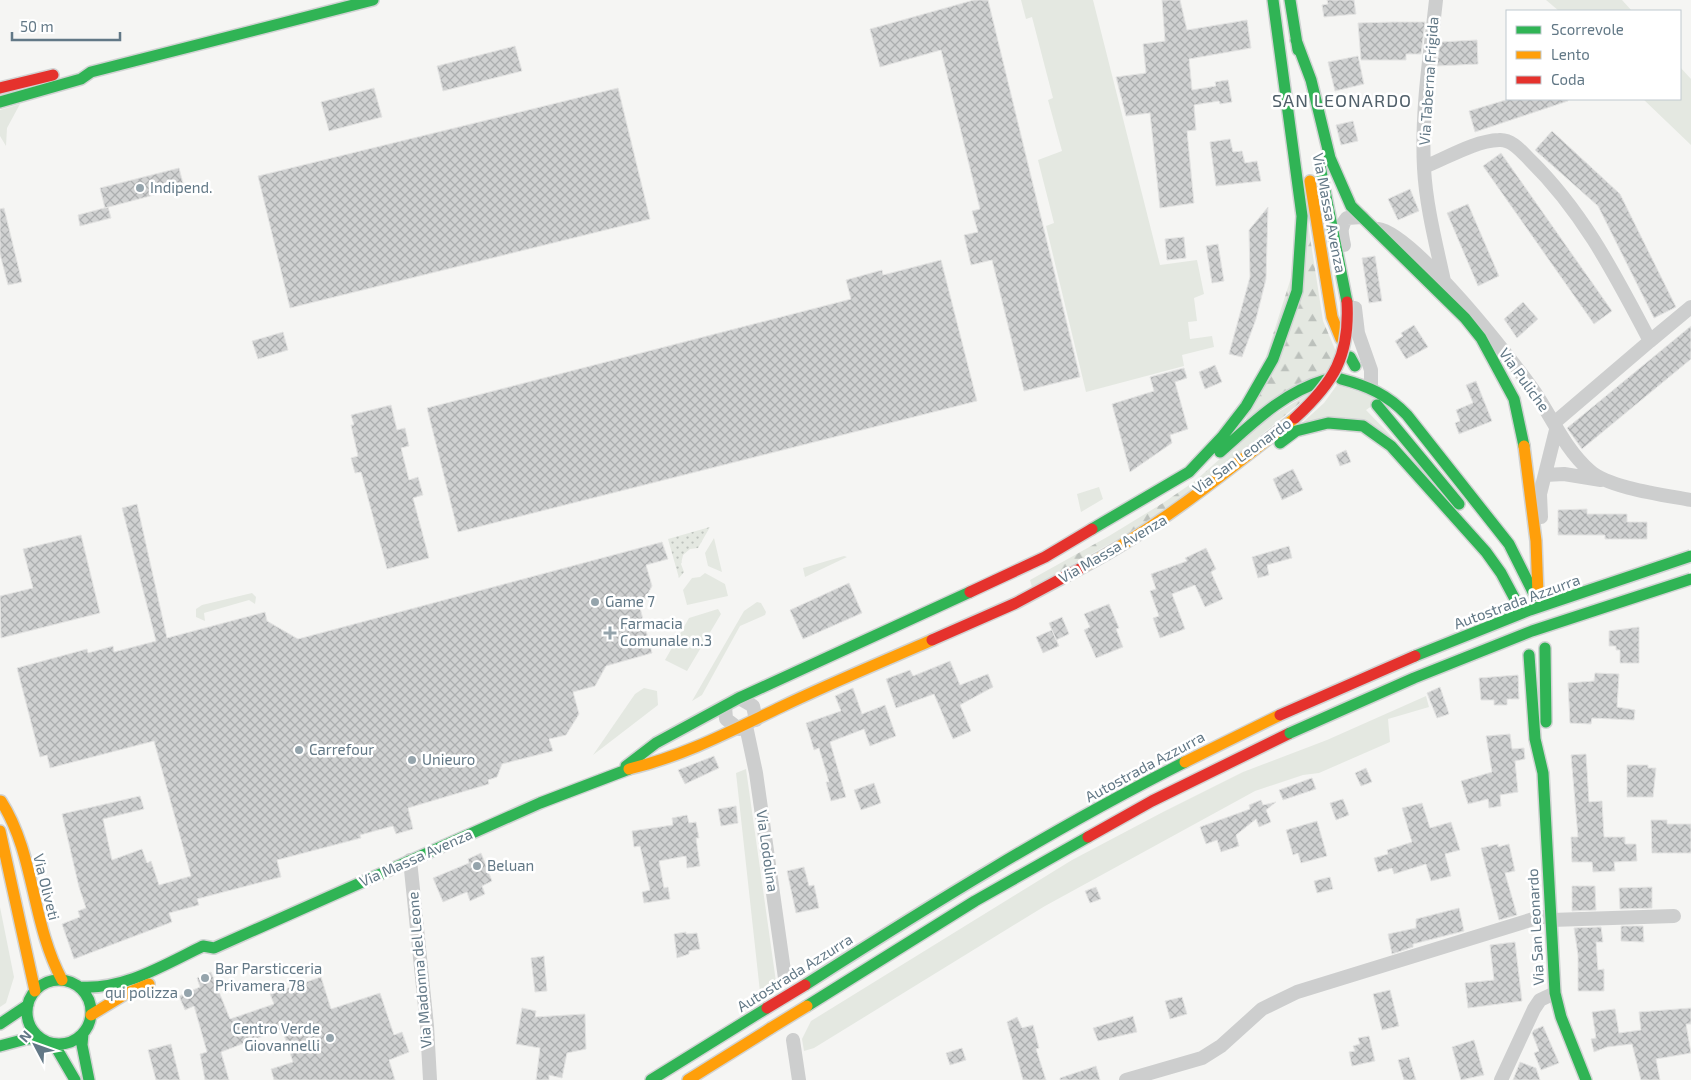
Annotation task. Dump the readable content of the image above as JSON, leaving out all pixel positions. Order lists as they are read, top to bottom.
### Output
{
  "streets": {
    "main road": [
      "Via Massa Avenza",
      "Via San Leonardo",
      "Autostrada Azzurra",
      "Via Oliveti"
    ],
    "street": [
      "Via Taberna Frigida",
      "Via Puliche",
      "Via Lodolina",
      "Via Madonna del Leone"
    ]
  },
  "crossings": [
    ["Via Taberna Frigida", "Via Puliche"],
    ["Via Massa Avenza", "Via San Leonardo"],
    ["Via Massa Avenza", "Via Lodolina"],
    ["Via Massa Avenza", "Via Oliveti"],
    ["Via Massa Avenza", "Via Madonna del Leone"]
  ],
  "districts": ["SAN LEONARDO"],
  "places": {
    "other": [
      "Indipend.",
      "Game 7",
      "Carrefour",
      "Unieuro",
      "Beluan",
      "Bar Parsticceria Privamera 78",
      "qui polizza",
      "Centro Verde Giovannelli"
    ],
    "health": ["Farmacia Comunale n.3"]
  },
  "legend": ["Scorrevole", "Lento", "Coda"],
  "scale_bar": "50 m",
  "north": "top left"
}
